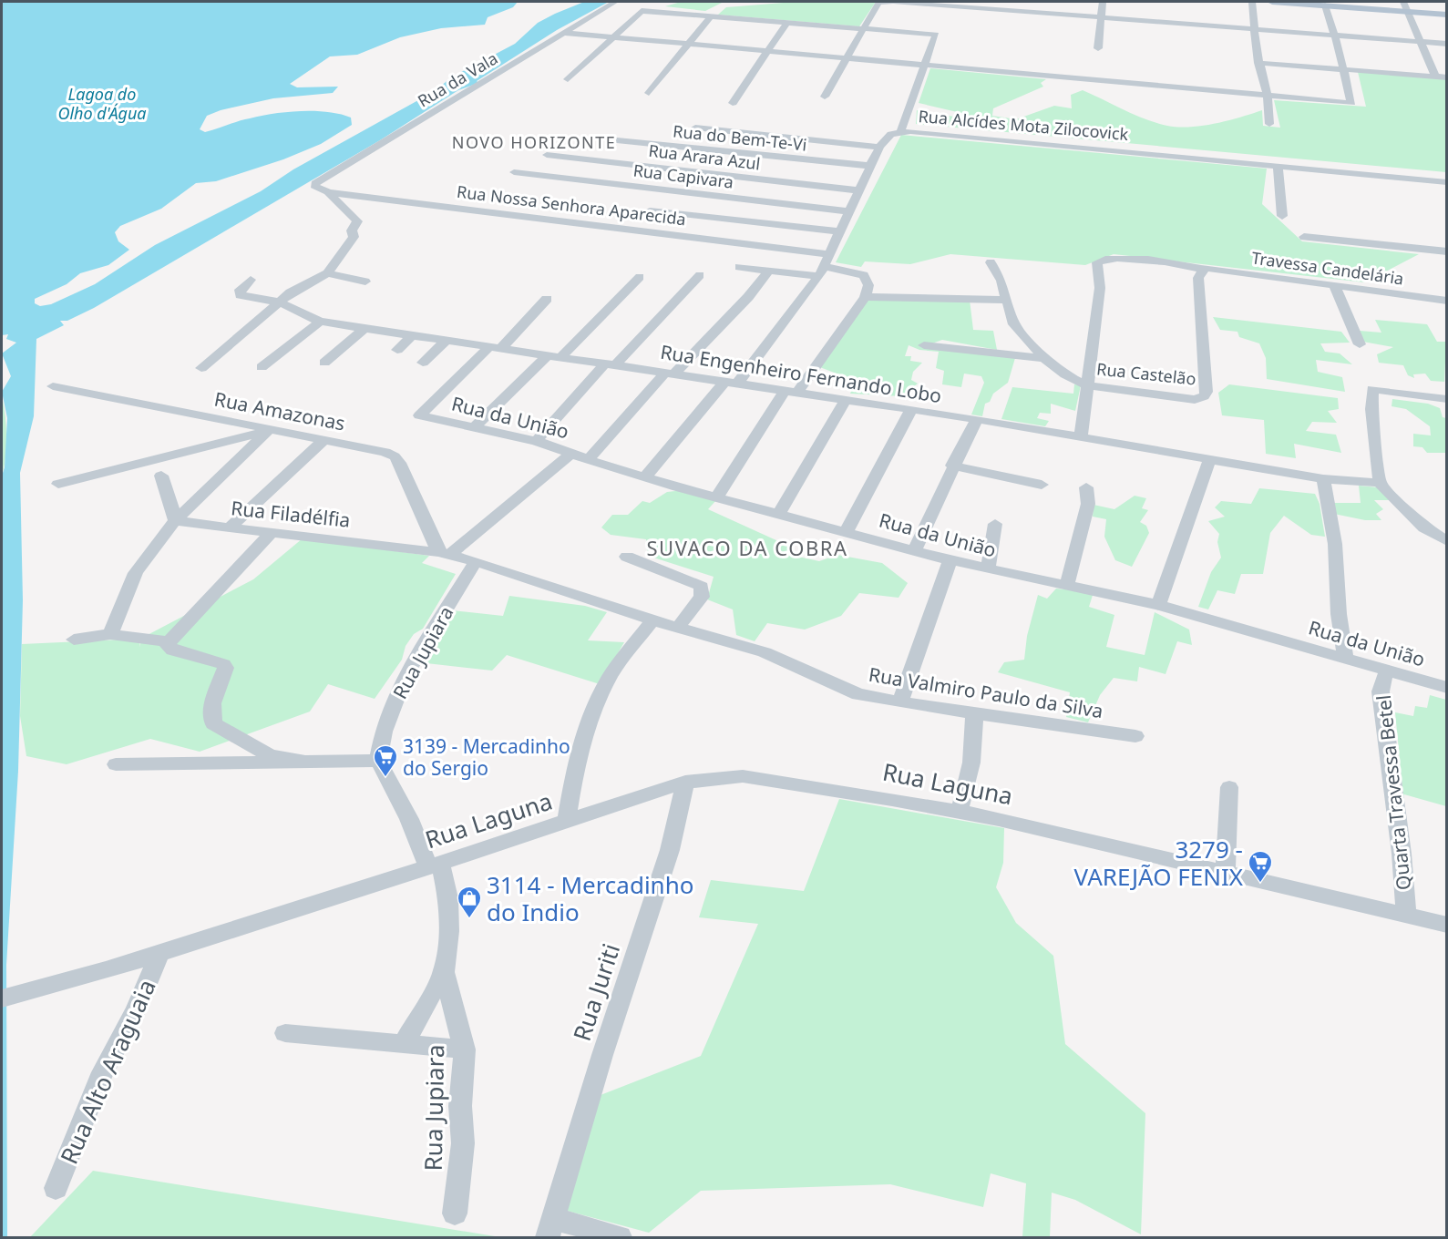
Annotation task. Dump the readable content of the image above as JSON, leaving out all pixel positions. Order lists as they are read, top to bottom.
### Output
{
  "streets": {
    "street": [
      "Rua da Vala",
      "Rua Alcídes Mota Zilocovick",
      "Rua do Bem-Te-Vi",
      "Rua Arara Azul",
      "Rua Capivara",
      "Rua Nossa Senhora Aparecida",
      "Travessa Candelária",
      "Rua Engenheiro Fernando Lobo",
      "Rua Castelão",
      "Rua Amazonas",
      "Rua da União",
      "Rua Filadélfia",
      "Rua Jupiara",
      "Rua Valmiro Paulo da Silva",
      "Rua Laguna",
      "Quarta Travessa Betel",
      "Rua Juriti",
      "Rua Alto Araguaia"
    ]
  },
  "crossings": [
    ["Rua da Vala", "Rua Nossa Senhora Aparecida"],
    ["Rua Alcídes Mota Zilocovick", "Rua do Bem-Te-Vi"],
    ["Rua Alcídes Mota Zilocovick", "Rua Arara Azul"],
    ["Rua Alcídes Mota Zilocovick", "Rua Capivara"],
    ["Rua Alcídes Mota Zilocovick", "Rua Nossa Senhora Aparecida"],
    ["Rua Alcídes Mota Zilocovick", "Rua Engenheiro Fernando Lobo"],
    ["Rua Alcídes Mota Zilocovick", "Rua da União"],
    ["Travessa Candelária", "Rua Castelão"],
    ["Rua Engenheiro Fernando Lobo", "Rua da União"],
    ["Rua Amazonas", "Rua Filadélfia"],
    ["Rua Amazonas", "Rua Valmiro Paulo da Silva"],
    ["Rua da União", "Quarta Travessa Betel"],
    ["Rua Filadélfia", "Rua Valmiro Paulo da Silva"],
    ["Rua Jupiara", "Rua Valmiro Paulo da Silva"],
    ["Rua Jupiara", "Rua Laguna"],
    ["Rua Laguna", "Quarta Travessa Betel"],
    ["Rua Laguna", "Rua Juriti"],
    ["Rua Laguna", "Rua Alto Araguaia"]
  ],
  "districts": ["NOVO HORIZONTE", "SUVACO DA COBRA"],
  "water": ["Lagoa do Olho d'Água"],
  "places": {
    "supermarket": ["3139 - Mercadinho do Sergio", "3279 - VAREJÃO FENIX"],
    "shop": ["3114 - Mercadinho do Indio"]
  }
}
